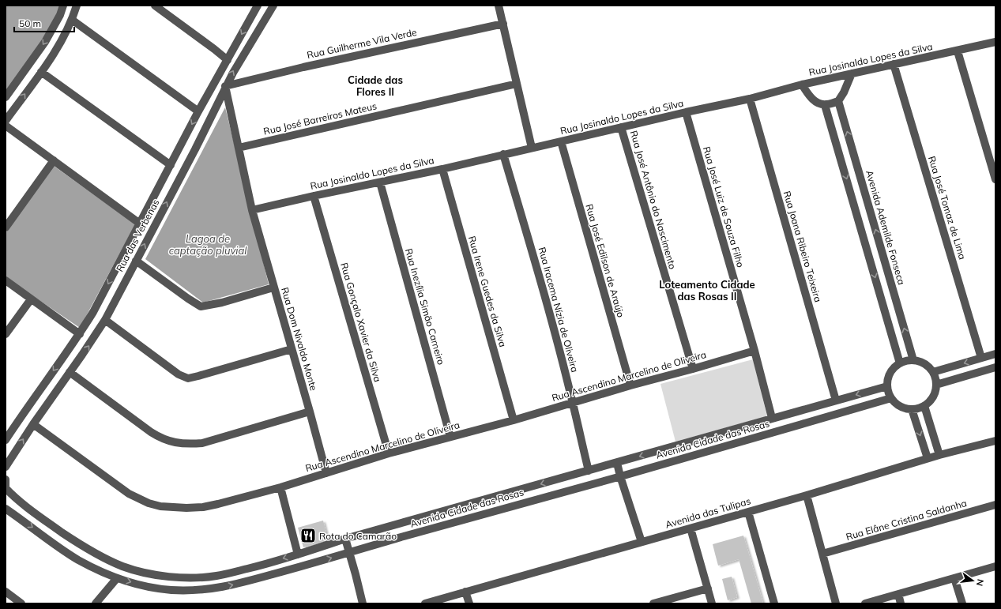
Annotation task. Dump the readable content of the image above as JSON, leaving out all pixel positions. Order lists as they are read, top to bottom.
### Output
{
  "streets": {
    "street": [
      "Rua Guilherme Vila Verde",
      "Rua Josinaldo Lopes da Silva",
      "Rua José Barreiros Mateus",
      "Rua José Antônio do Nascimento",
      "Rua José Luiz de Souza Filho",
      "Rua José Tomaz de Lima",
      "Avenida Ademilde Fonseca",
      "Rua das Verbenas",
      "Rua Joana Ribeiro Teixeira",
      "Rua José Edilson de Araújo",
      "Rua Irene Guedes da Silva",
      "Rua Inezília Simão Carneiro",
      "Rua Iracema Nízia de Oliveira",
      "Rua Gonçalo Xavier da Silva",
      "Rua Dom Nivaldo Monte",
      "Rua Ascendino Marcelino de Oliveira",
      "Avenida Cidade das Rosas",
      "Avenida das Tulipas",
      "Rua Elâne Cristina Saldanha"
    ]
  },
  "crossings": [
    ["Rua Guilherme Vila Verde", "Rua das Verbenas"],
    ["Rua Guilherme Vila Verde", "Rua Dom Nivaldo Monte"],
    ["Rua Josinaldo Lopes da Silva", "Rua José Antônio do Nascimento"],
    ["Rua Josinaldo Lopes da Silva", "Rua José Luiz de Souza Filho"],
    ["Rua Josinaldo Lopes da Silva", "Rua José Tomaz de Lima"],
    ["Rua Josinaldo Lopes da Silva", "Rua Joana Ribeiro Teixeira"],
    ["Rua Josinaldo Lopes da Silva", "Rua José Edilson de Araújo"],
    ["Rua Josinaldo Lopes da Silva", "Rua Irene Guedes da Silva"],
    ["Rua Josinaldo Lopes da Silva", "Rua Inezília Simão Carneiro"],
    ["Rua Josinaldo Lopes da Silva", "Rua Iracema Nízia de Oliveira"],
    ["Rua Josinaldo Lopes da Silva", "Rua Gonçalo Xavier da Silva"],
    ["Rua Josinaldo Lopes da Silva", "Rua Dom Nivaldo Monte"],
    ["Rua José Barreiros Mateus", "Rua Dom Nivaldo Monte"],
    ["Rua José Antônio do Nascimento", "Rua Ascendino Marcelino de Oliveira"],
    ["Rua José Luiz de Souza Filho", "Rua Ascendino Marcelino de Oliveira"],
    ["Rua José Luiz de Souza Filho", "Avenida Cidade das Rosas"],
    ["Avenida Ademilde Fonseca", "Avenida Cidade das Rosas"],
    ["Rua das Verbenas", "Rua Dom Nivaldo Monte"],
    ["Rua das Verbenas", "Rua Ascendino Marcelino de Oliveira"],
    ["Rua Joana Ribeiro Teixeira", "Avenida Cidade das Rosas"],
    ["Rua José Edilson de Araújo", "Rua Ascendino Marcelino de Oliveira"],
    ["Rua Irene Guedes da Silva", "Rua Ascendino Marcelino de Oliveira"],
    ["Rua Inezília Simão Carneiro", "Rua Ascendino Marcelino de Oliveira"],
    ["Rua Iracema Nízia de Oliveira", "Rua Ascendino Marcelino de Oliveira"],
    ["Rua Iracema Nízia de Oliveira", "Avenida Cidade das Rosas"],
    ["Rua Gonçalo Xavier da Silva", "Rua Ascendino Marcelino de Oliveira"],
    ["Rua Dom Nivaldo Monte", "Rua Ascendino Marcelino de Oliveira"]
  ],
  "districts": ["Cidade das Flores II", "Loteamento Cidade das Rosas II"],
  "water": ["Lagoa de captação pluvial"],
  "places": {
    "restaurant": ["Rota do Camarão"]
  },
  "scale_bar": "50 m",
  "north": "right"
}
